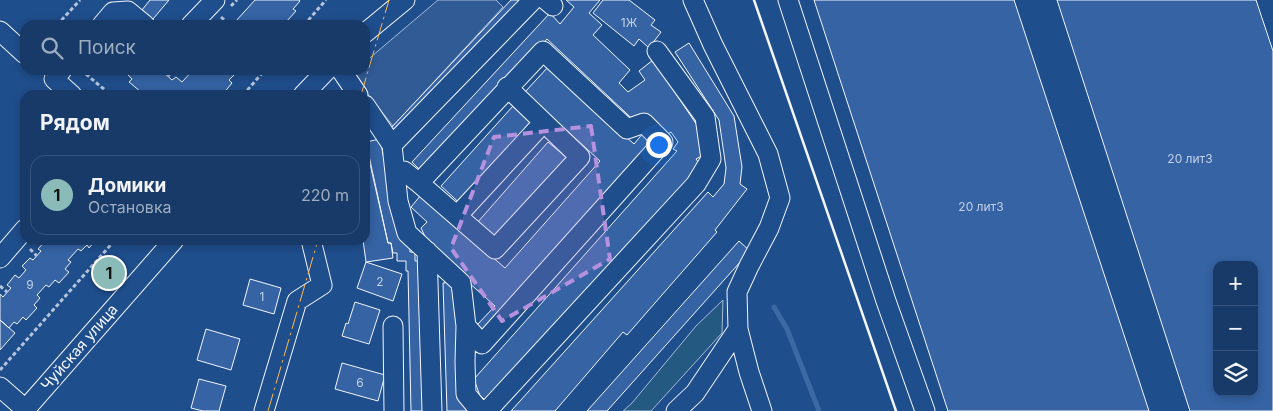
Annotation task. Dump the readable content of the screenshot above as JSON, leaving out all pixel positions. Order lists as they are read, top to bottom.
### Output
{
  "streets": {
    "street": ["Чуйская улица"]
  },
  "house_numbers": [
    "1Ж",
    "20 лит3",
    "20 лит3",
    "2",
    "9",
    "1",
    "6"
  ],
  "page": {
    "search": "Поиск",
    "heading": "Рядом",
    "list": [
      {
        "mark": "1",
        "name": "Домики",
        "note": "Остановка",
        "value": "220 m"
      }
    ],
    "pins": "1",
    "map_buttons": ["+", "−"]
  }
}
